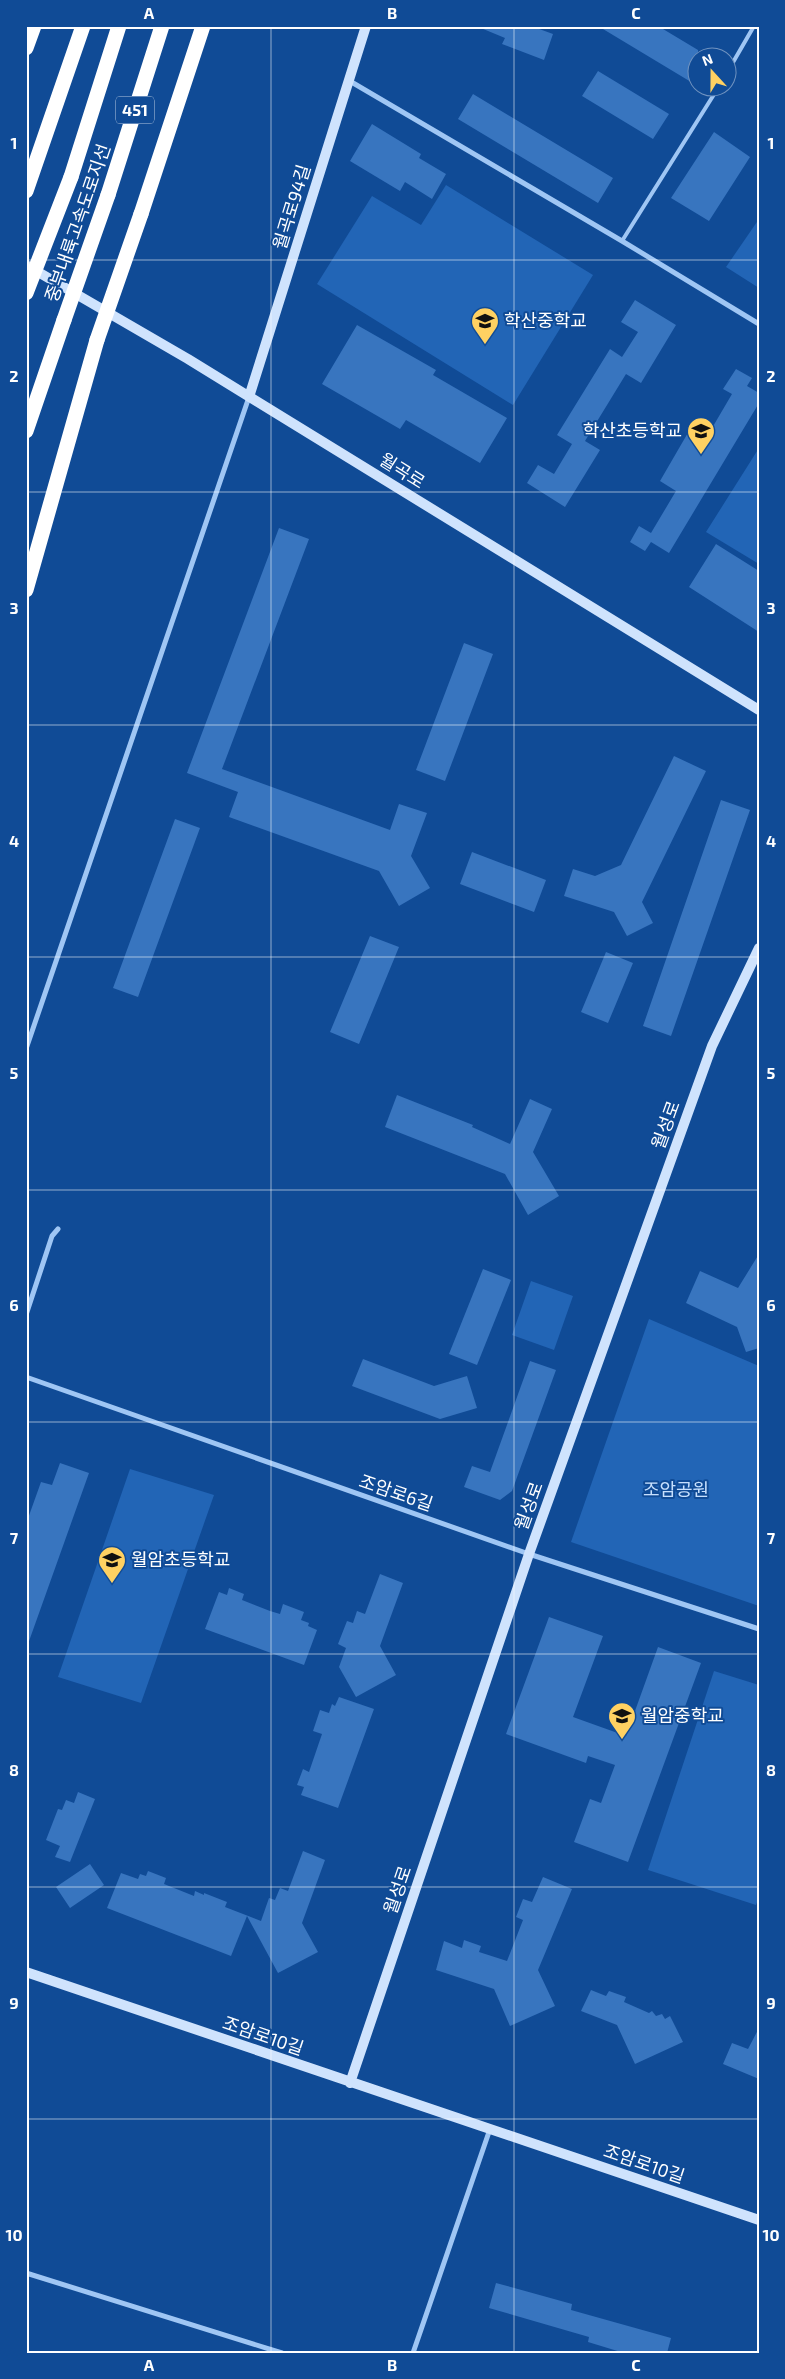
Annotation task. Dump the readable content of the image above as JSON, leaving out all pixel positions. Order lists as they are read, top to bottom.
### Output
{
  "streets": {
    "highway": ["451", "중부내륙고속도로지선"],
    "street": [
      "월곡로94길",
      "월곡로",
      "월성로",
      "조암로6길",
      "조암로10길"
    ]
  },
  "crossings": [
    ["월곡로94길", "월곡로"],
    ["월성로", "조암로6길"],
    ["월성로", "조암로10길"]
  ],
  "parks": ["조암공원"],
  "places": {
    "school or university": [
      "학산중학교",
      "학산초등학교",
      "월암초등학교",
      "월암중학교"
    ]
  },
  "north": "top",
  "grid": {
    "columns": ["A", "B", "C"],
    "rows": [
      "1",
      "2",
      "3",
      "4",
      "5",
      "6",
      "7",
      "8",
      "9",
      "10"
    ]
  }
}
